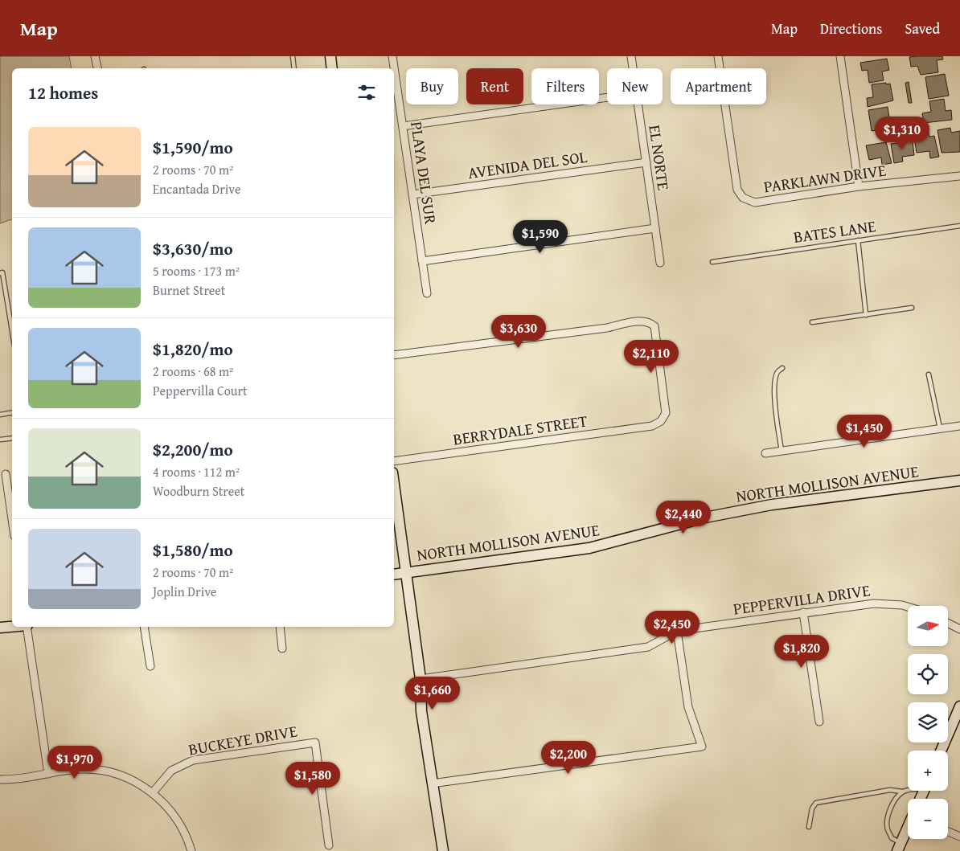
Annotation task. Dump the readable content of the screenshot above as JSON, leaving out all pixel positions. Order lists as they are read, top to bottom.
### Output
{
  "streets": {
    "street": [
      "EL NORTE",
      "AVENIDA DEL SOL",
      "PLAYA DEL SUR",
      "PARKLAWN DRIVE",
      "BERRYDALE STREET",
      "NORTH MOLLISON AVENUE",
      "PEPPERVILLA DRIVE",
      "BUCKEYE DRIVE"
    ],
    "lane": ["BATES LANE"]
  },
  "crossings": [
    ["EL NORTE", "AVENIDA DEL SOL"],
    ["AVENIDA DEL SOL", "PLAYA DEL SUR"]
  ],
  "north": "right",
  "page": {
    "header": "Map",
    "nav": ["Map", "Directions", "Saved"],
    "chip": [
      "Buy",
      "Rent",
      "Filters",
      "New",
      "Apartment"
    ],
    "heading": "12 homes",
    "price": [
      "$1,310",
      "$1,590",
      "$3,630",
      "$2,110",
      "$1,450",
      "$2,440",
      "$2,450",
      "$1,820",
      "$1,660",
      "$2,200",
      "$1,970",
      "$1,580"
    ],
    "list": [
      {
        "name": "$1,590/mo",
        "note": "2 rooms · 70 m² · Encantada Drive"
      },
      {
        "name": "$3,630/mo",
        "note": "5 rooms · 173 m² · Burnet Street"
      },
      {
        "name": "$1,820/mo",
        "note": "2 rooms · 68 m² · Peppervilla Court"
      },
      {
        "name": "$2,200/mo",
        "note": "4 rooms · 112 m² · Woodburn Street"
      },
      {
        "name": "$1,580/mo",
        "note": "2 rooms · 70 m² · Joplin Drive"
      }
    ],
    "map_buttons": ["+", "−"]
  }
}
